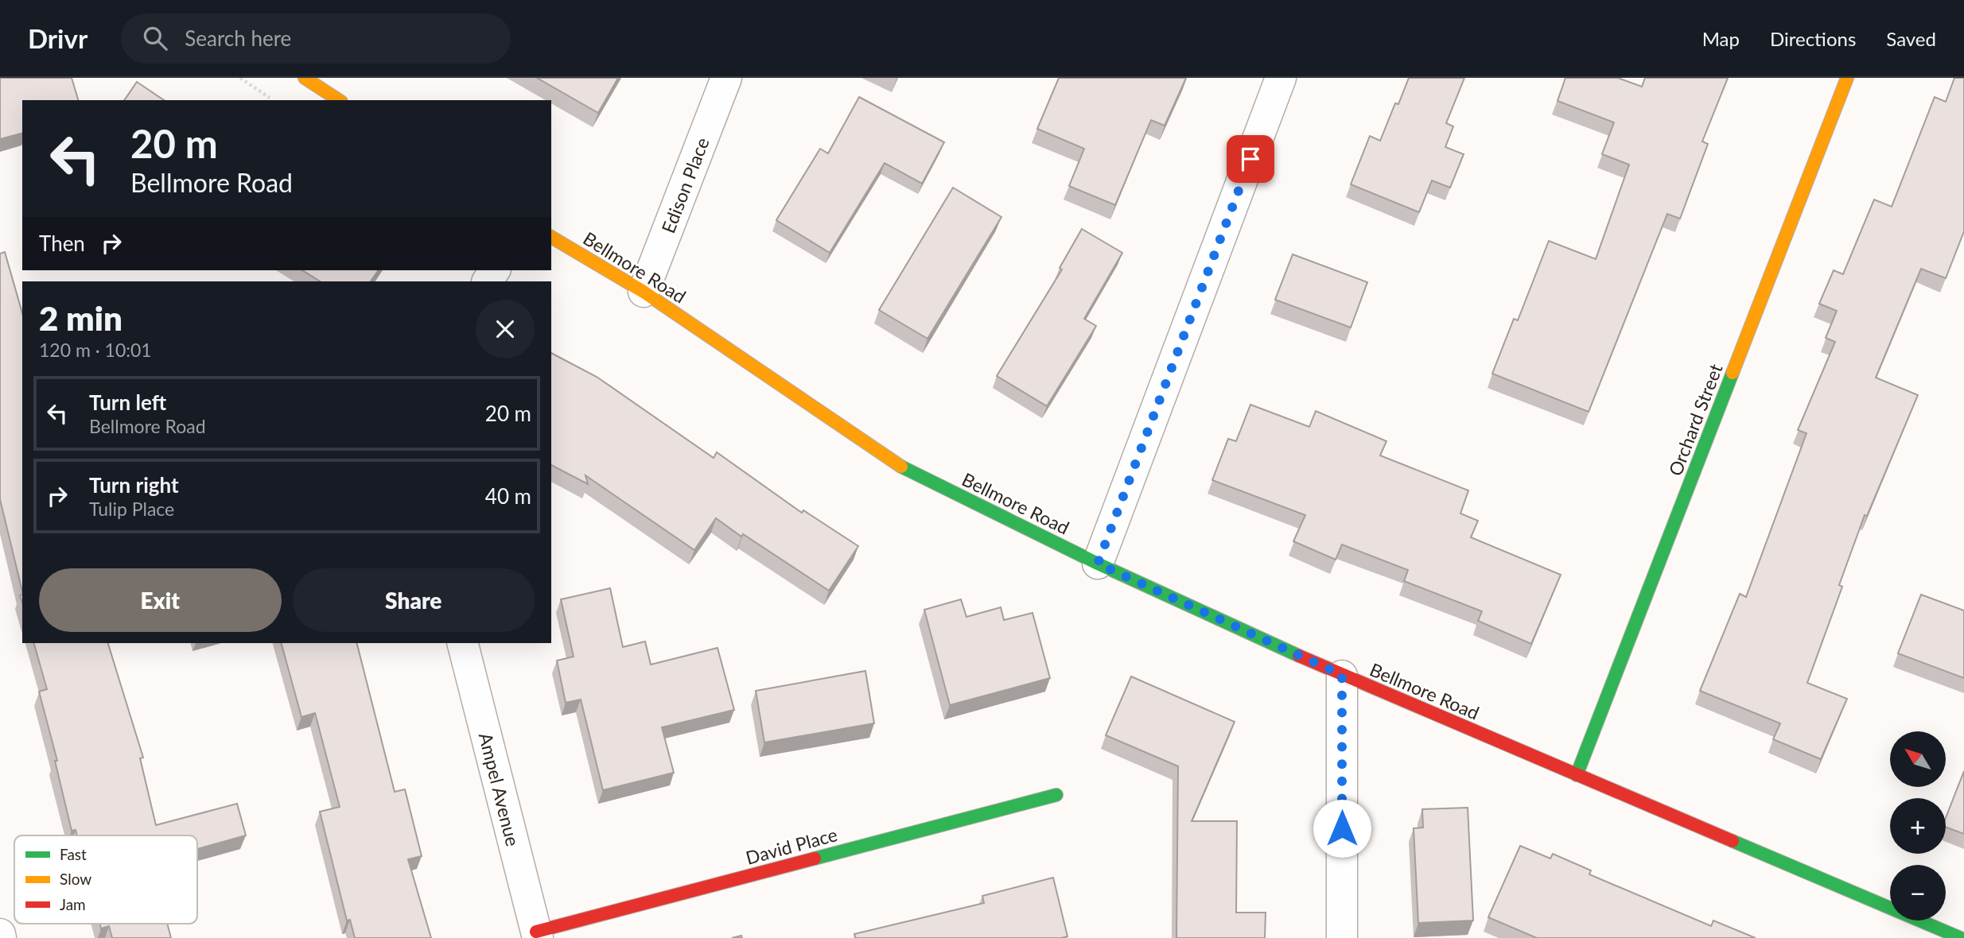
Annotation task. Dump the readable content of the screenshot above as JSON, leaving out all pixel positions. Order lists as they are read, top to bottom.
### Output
{
  "streets": {
    "main road": ["Bellmore Road", "Orchard Street", "David Place"],
    "street": ["Edison Place", "Ampel Avenue"]
  },
  "crossings": [
    ["Edison Place", "Bellmore Road"],
    ["Bellmore Road", "Orchard Street"],
    ["Ampel Avenue", "David Place"]
  ],
  "legend": ["Fast", "Slow", "Jam"],
  "north": "top left",
  "page": {
    "header": "Drivr",
    "search": "Search here",
    "nav": ["Map", "Directions", "Saved"],
    "turn": ["20 m", "Bellmore Road"],
    "then": "Then",
    "heading": ["2 min", "120 m · 10:01"],
    "list": [
      {
        "name": "Turn left",
        "note": "Bellmore Road",
        "value": "20 m"
      },
      {
        "name": "Turn right",
        "note": "Tulip Place",
        "value": "40 m"
      }
    ],
    "buttons": ["Exit", "Share"],
    "map_buttons": ["+", "−"]
  }
}
